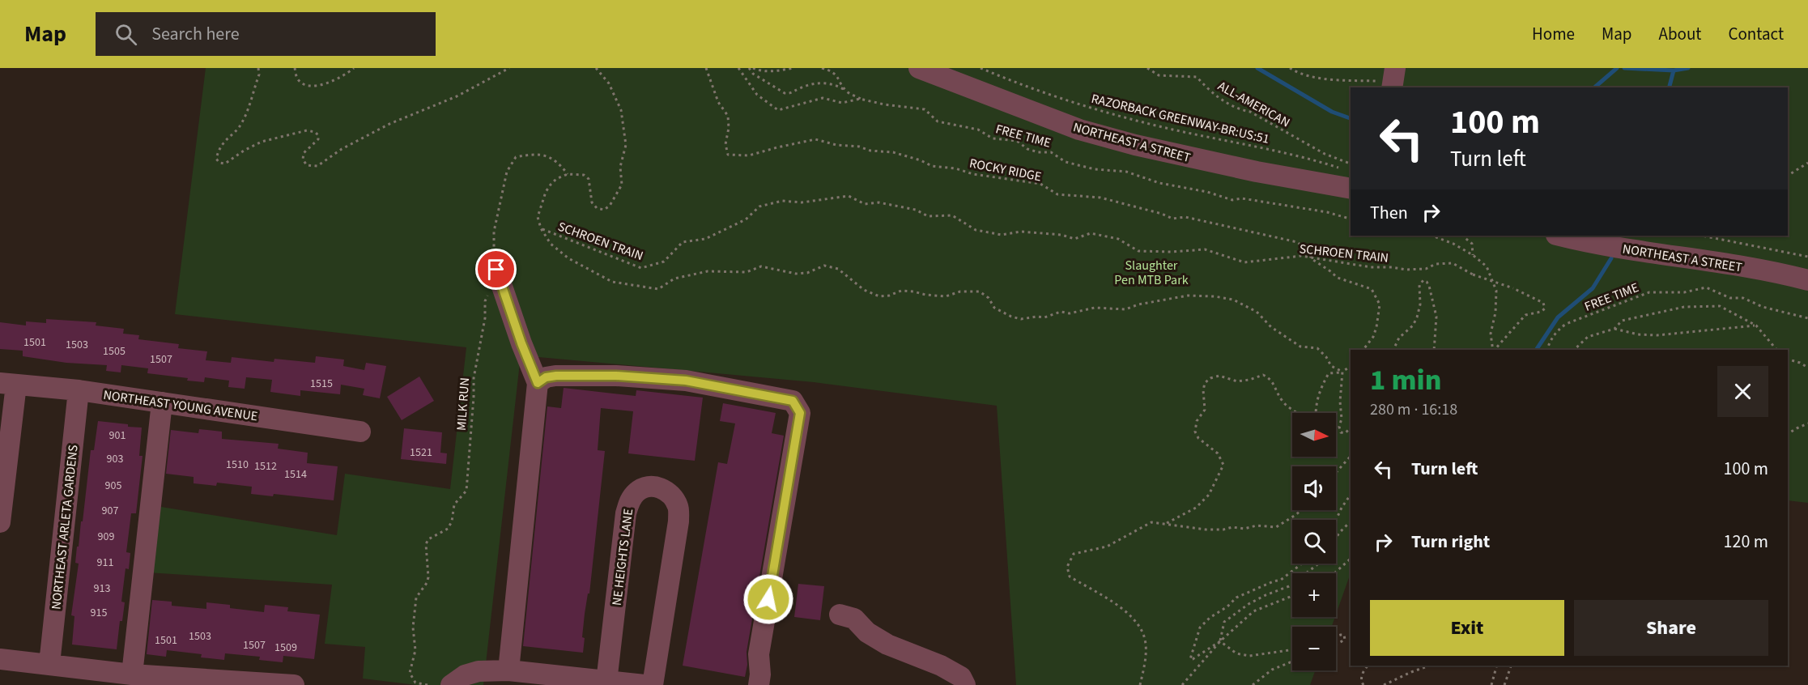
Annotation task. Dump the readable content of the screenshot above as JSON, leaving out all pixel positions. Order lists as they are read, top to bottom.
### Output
{
  "streets": {
    "street": [
      "NORTHEAST A STREET",
      "NORTHEAST YOUNG AVENUE",
      "NORTHEAST ARLETA GARDENS",
      "NE HEIGHTS LANE"
    ],
    "path": [
      "ALL-AMERICAN",
      "RAZORBACK GREENWAY-BR:US:51",
      "FREE TIME",
      "ROCKY RIDGE",
      "SCHROEN TRAIN",
      "MILK RUN"
    ]
  },
  "crossings": [
    ["ROCKY RIDGE", "SCHROEN TRAIN"],
    ["SCHROEN TRAIN", "MILK RUN"],
    ["NORTHEAST YOUNG AVENUE", "NORTHEAST ARLETA GARDENS"]
  ],
  "parks": ["Slaughter Pen MTB Park"],
  "house_numbers": [
    "1501",
    "1503",
    "1505",
    "1507",
    "1515",
    "901",
    "1521",
    "903",
    "1510",
    "1512",
    "1514",
    "905",
    "907",
    "909",
    "911",
    "913",
    "915",
    "1503",
    "1501",
    "1507",
    "1509"
  ],
  "north": "right",
  "page": {
    "header": "Map",
    "search": "Search here",
    "nav": [
      "Home",
      "Map",
      "About",
      "Contact"
    ],
    "turn": ["100 m", "Turn left"],
    "then": "Then",
    "heading": ["1 min", "280 m · 16:18"],
    "map_buttons": ["+", "−"],
    "list": [
      {
        "name": "Turn left",
        "value": "100 m"
      },
      {
        "name": "Turn right",
        "value": "120 m"
      }
    ],
    "buttons": ["Exit", "Share"]
  }
}
